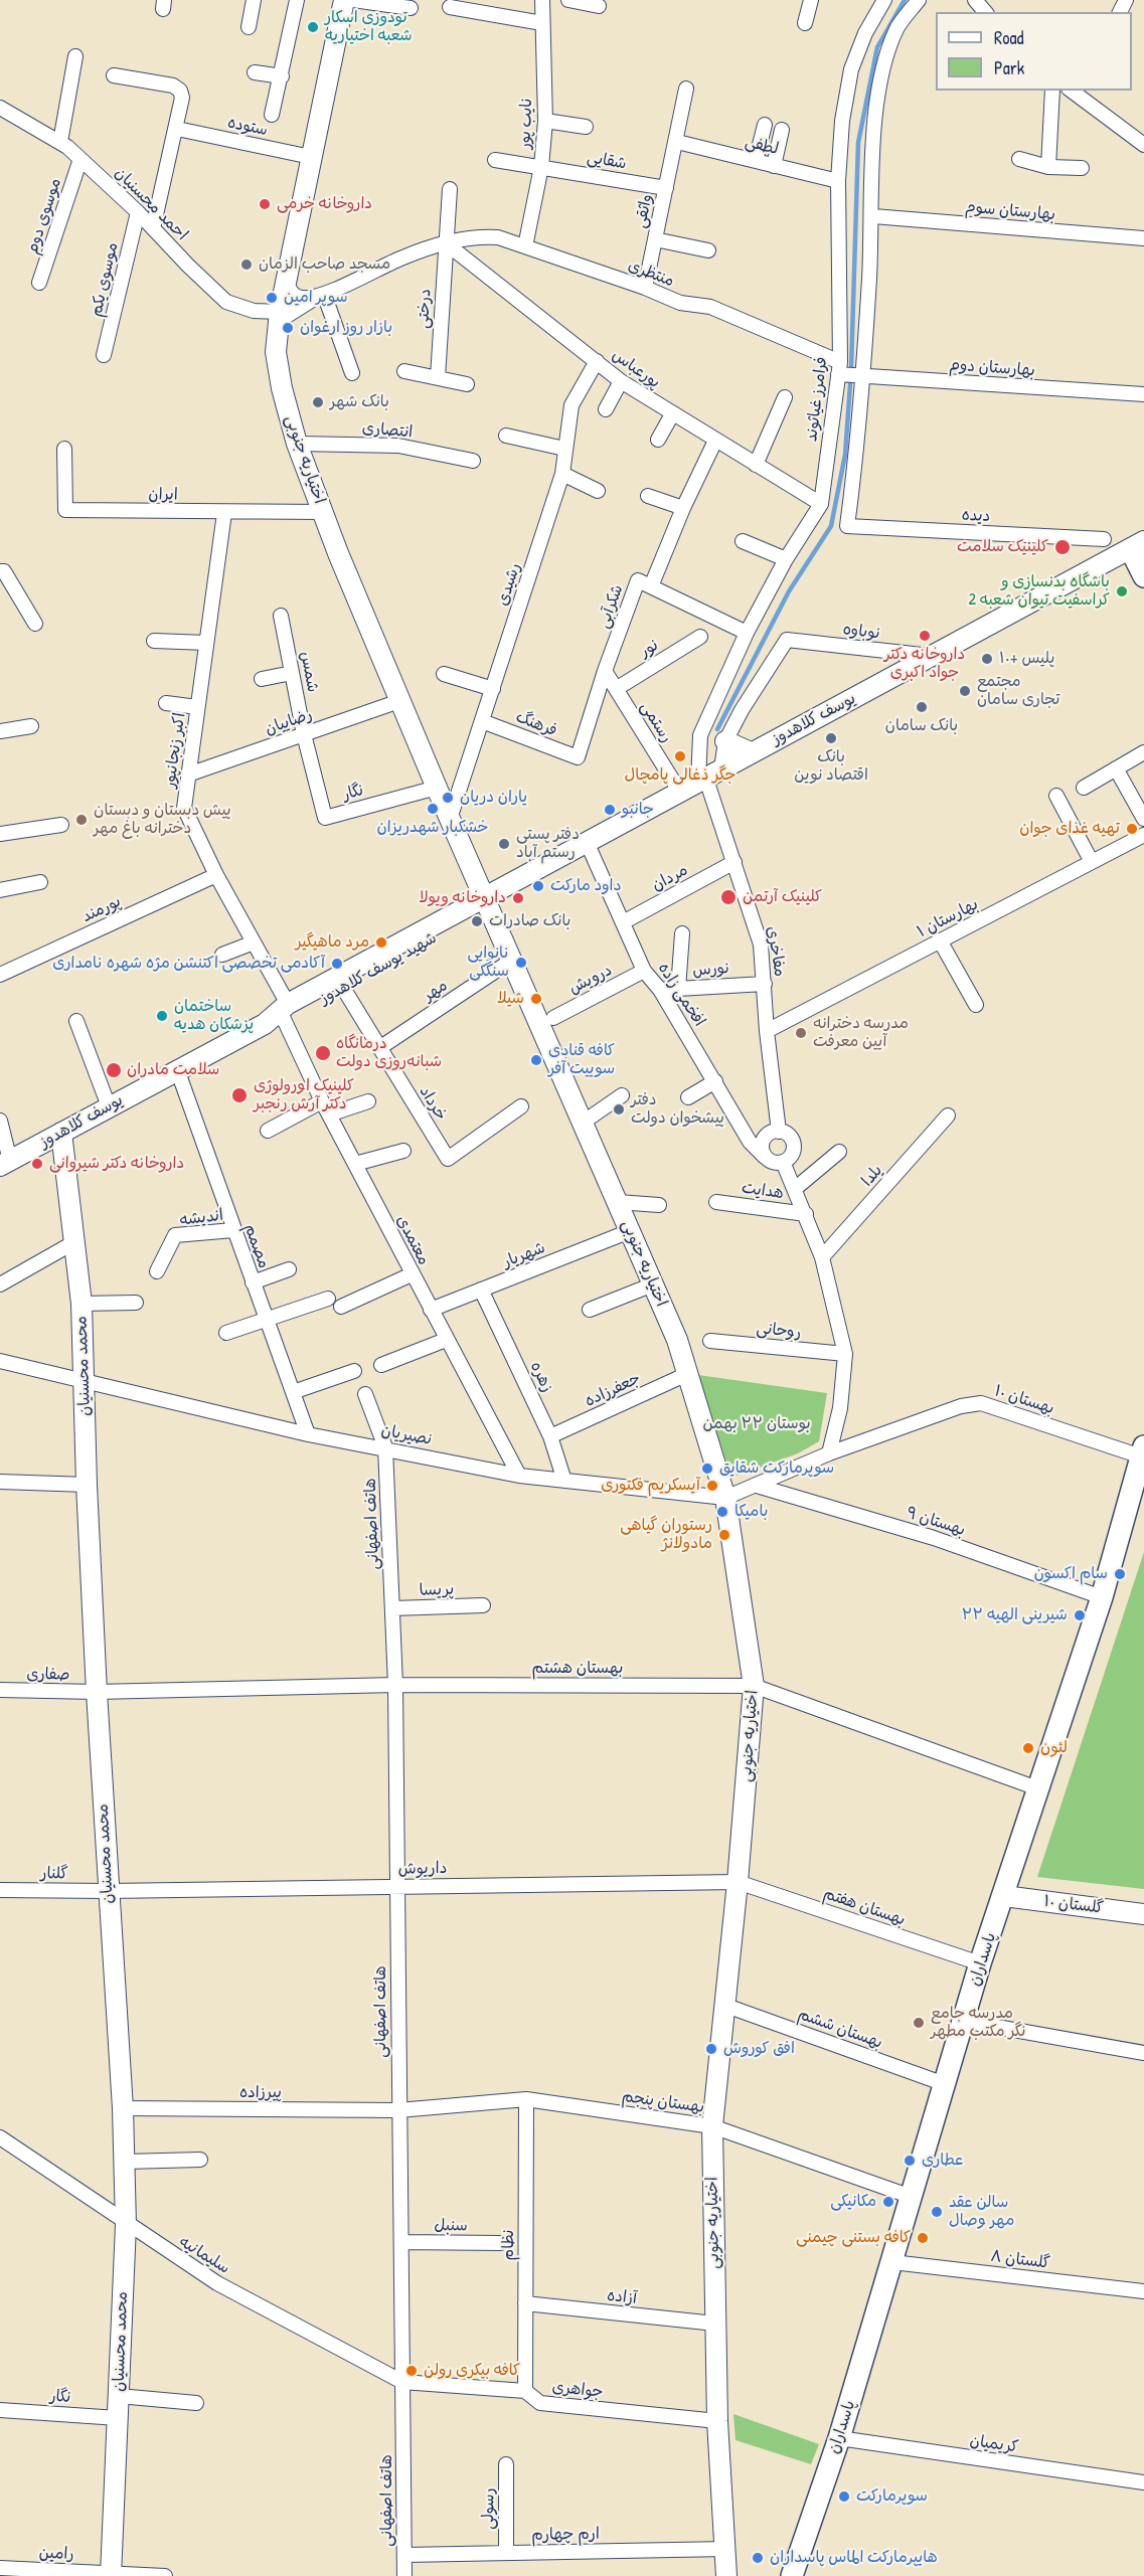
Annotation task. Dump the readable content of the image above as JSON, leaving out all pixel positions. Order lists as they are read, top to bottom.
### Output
{
  "streets": {
    "main road": [
      "اختیاریه جنوبی",
      "یوسف کلاهدوز",
      "شهید یوسف کلاهدوز",
      "محمد محسنیان",
      "گلستان ۱۰",
      "پاسداران"
    ],
    "street": [
      "نایب پور",
      "ستوده",
      "لطفی",
      "شقایی",
      "احمد محسنیان",
      "واثقی",
      "بهارستان سوم",
      "موسوی دوم",
      "منتظری",
      "موسوی یکم",
      "درختی",
      "بهارستان دوم",
      "پورعباس",
      "فرامرز غیاثوند",
      "انتصاری",
      "ایران",
      "دیده",
      "رشیدی",
      "شکرآبی",
      "نوباوه",
      "نور",
      "شمس",
      "رضاییان",
      "رستمی",
      "فرهنگ",
      "اکبر زنجانپور",
      "نگار",
      "مردان",
      "پورمند",
      "بهارستان ١",
      "مفاخری",
      "نورس",
      "درویش",
      "مهر",
      "افخمی زاده",
      "خرداد",
      "یلدا",
      "هدایت",
      "اندیشه",
      "معتمدی",
      "مصمم",
      "شهریار",
      "روحانی",
      "زهره",
      "جعفرزاده",
      "بهستان ١٠",
      "نصیریان",
      "بهستان ٩",
      "هاتف اصفهانی",
      "پریسا",
      "بهستان هشتم",
      "صفاری",
      "داریوش",
      "گلنار",
      "بهستان هفتم",
      "بهستان ششم",
      "پیرزاده",
      "بهستان پنجم",
      "سنبل",
      "نظام",
      "سلیمانیه",
      "گلستان ۸",
      "آزاده",
      "جواهری",
      "کریمیان",
      "رسولی",
      "ارم چهارم",
      "رامین"
    ]
  },
  "crossings": [
    ["نایب پور", "شقایی"],
    ["نایب پور", "منتظری"],
    ["ستوده", "اختیاریه جنوبی"],
    ["لطفی", "واثقی"],
    ["لطفی", "فرامرز غیاثوند"],
    ["شقایی", "واثقی"],
    ["احمد محسنیان", "موسوی دوم"],
    ["احمد محسنیان", "منتظری"],
    ["احمد محسنیان", "موسوی یکم"],
    ["احمد محسنیان", "اختیاریه جنوبی"],
    ["واثقی", "منتظری"],
    ["منتظری", "درختی"],
    ["منتظری", "بهارستان دوم"],
    ["منتظری", "پورعباس"],
    ["منتظری", "فرامرز غیاثوند"],
    ["منتظری", "اختیاریه جنوبی"],
    ["درختی", "پورعباس"],
    ["بهارستان دوم", "فرامرز غیاثوند"],
    ["بهارستان دوم", "دیده"],
    ["پورعباس", "فرامرز غیاثوند"],
    ["پورعباس", "رشیدی"],
    ["فرامرز غیاثوند", "شکرآبی"],
    ["فرامرز غیاثوند", "یوسف کلاهدوز"],
    ["فرامرز غیاثوند", "مفاخری"],
    ["انتصاری", "اختیاریه جنوبی"],
    ["اختیاریه جنوبی", "ایران"],
    ["اختیاریه جنوبی", "رشیدی"],
    ["اختیاریه جنوبی", "یوسف کلاهدوز"],
    ["اختیاریه جنوبی", "رضاییان"],
    ["اختیاریه جنوبی", "نگار"],
    ["اختیاریه جنوبی", "شهید یوسف کلاهدوز"],
    ["اختیاریه جنوبی", "مهر"],
    ["اختیاریه جنوبی", "شهریار"],
    ["اختیاریه جنوبی", "جعفرزاده"],
    ["اختیاریه جنوبی", "بهستان ١٠"],
    ["اختیاریه جنوبی", "نصیریان"],
    ["اختیاریه جنوبی", "بهستان هشتم"],
    ["اختیاریه جنوبی", "داریوش"],
    ["اختیاریه جنوبی", "بهستان هفتم"],
    ["اختیاریه جنوبی", "بهستان ششم"],
    ["اختیاریه جنوبی", "بهستان پنجم"],
    ["اختیاریه جنوبی", "آزاده"],
    ["اختیاریه جنوبی", "جواهری"],
    ["اختیاریه جنوبی", "ارم چهارم"],
    ["ایران", "اکبر زنجانپور"],
    ["رشیدی", "فرهنگ"],
    ["شکرآبی", "رستمی"],
    ["شکرآبی", "فرهنگ"],
    ["نوباوه", "یوسف کلاهدوز"],
    ["نور", "رستمی"],
    ["شمس", "رضاییان"],
    ["شمس", "نگار"],
    ["یوسف کلاهدوز", "رستمی"],
    ["یوسف کلاهدوز", "اکبر زنجانپور"],
    ["یوسف کلاهدوز", "مفاخری"],
    ["یوسف کلاهدوز", "شهید یوسف کلاهدوز"],
    ["یوسف کلاهدوز", "افخمی زاده"],
    ["یوسف کلاهدوز", "معتمدی"],
    ["یوسف کلاهدوز", "مصمم"],
    ["یوسف کلاهدوز", "محمد محسنیان"],
    ["رضاییان", "اکبر زنجانپور"],
    ["رضاییان", "نگار"],
    ["اکبر زنجانپور", "پورمند"],
    ["اکبر زنجانپور", "شهید یوسف کلاهدوز"],
    ["اکبر زنجانپور", "معتمدی"],
    ["نگار", "محمد محسنیان"],
    ["مردان", "مفاخری"],
    ["مردان", "افخمی زاده"],
    ["بهارستان ١", "مفاخری"],
    ["مفاخری", "نورس"],
    ["مفاخری", "افخمی زاده"],
    ["شهید یوسف کلاهدوز", "خرداد"],
    ["شهید یوسف کلاهدوز", "معتمدی"],
    ["نورس", "افخمی زاده"],
    ["درویش", "افخمی زاده"],
    ["مهر", "خرداد"],
    ["اندیشه", "مصمم"],
    ["معتمدی", "شهریار"],
    ["معتمدی", "نصیریان"],
    ["مصمم", "نصیریان"],
    ["شهریار", "زهره"],
    ["محمد محسنیان", "نصیریان"],
    ["محمد محسنیان", "بهستان هشتم"],
    ["محمد محسنیان", "صفاری"],
    ["محمد محسنیان", "داریوش"],
    ["محمد محسنیان", "گلنار"],
    ["محمد محسنیان", "پیرزاده"],
    ["محمد محسنیان", "سلیمانیه"],
    ["محمد محسنیان", "رامین"],
    ["زهره", "جعفرزاده"],
    ["زهره", "نصیریان"],
    ["بهستان ١٠", "نصیریان"],
    ["بهستان ١٠", "بهستان ٩"],
    ["بهستان ١٠", "پاسداران"],
    ["نصیریان", "هاتف اصفهانی"],
    ["بهستان ٩", "پاسداران"],
    ["هاتف اصفهانی", "پریسا"],
    ["هاتف اصفهانی", "بهستان هشتم"],
    ["هاتف اصفهانی", "داریوش"],
    ["هاتف اصفهانی", "پیرزاده"],
    ["هاتف اصفهانی", "بهستان پنجم"],
    ["هاتف اصفهانی", "سنبل"],
    ["هاتف اصفهانی", "سلیمانیه"],
    ["هاتف اصفهانی", "جواهری"],
    ["هاتف اصفهانی", "ارم چهارم"],
    ["بهستان هشتم", "صفاری"],
    ["بهستان هشتم", "پاسداران"],
    ["داریوش", "گلنار"],
    ["داریوش", "بهستان هفتم"],
    ["گلستان ۱۰", "پاسداران"],
    ["بهستان هفتم", "پاسداران"],
    ["پاسداران", "بهستان ششم"],
    ["پاسداران", "بهستان پنجم"],
    ["پاسداران", "گلستان ۸"],
    ["پاسداران", "کریمیان"],
    ["پیرزاده", "بهستان پنجم"],
    ["بهستان پنجم", "نظام"],
    ["نظام", "آزاده"],
    ["نظام", "جواهری"],
    ["سلیمانیه", "جواهری"],
    ["رسولی", "ارم چهارم"]
  ],
  "parks": ["بوستان ۲۲ بهمن"],
  "places": [
    "تودوزی اسکار شعبه اختیاریه",
    "داروخانه خرمی",
    "مسجد صاحب الزمان",
    "سوپر امین",
    "بازار روز ارغوان",
    "بانک شهر",
    "کلینیک سلامت",
    "باشگاه بدنسازی و کراسفیت تیوان شعبه 2",
    "داروخانه دکتر جواد اکبری",
    "پلیس +۱۰",
    "مجتمع تجاری سامان",
    "بانک سامان",
    "بانک اقتصاد نوین",
    "جگر ذغالی پامچال",
    "یاران دریان",
    "خشکبار شهدریزان",
    "جانبو",
    "پیش دبستان و دبستان دخترانه باغ مهر",
    "تهیه غذای جوان",
    "دفتر پستی رستم آباد",
    "داود مارکت",
    "کلینیک آرتمن",
    "داروخانه ویولا",
    "بانک صادرات",
    "مرد ماهیگیر",
    "نانوایی سنگکی",
    "آکادمی تخصصی اکتنشن مژه شهره نامداری",
    "شیلا",
    "ساختمان پزشکان هدیه",
    "مدرسه دخترانه آیین معرفت",
    "درمانگاه شبانه‌روزی دولت",
    "کافه قنادی سوییت آفر",
    "سلامت مادران",
    "کلینیک اورولوژی دکتر آرش رنجبر",
    "دفتر پیشخوان دولت",
    "داروخانه دکتر شیروانی",
    "سوپرمارکت شقایق",
    "آیسکریم فکتوری",
    "بامیکا",
    "رستوران گیاهی مادولانژ",
    "سام اکسون",
    "شیرینی الهیه ٣٣",
    "لئون",
    "مدرسه جامع نگر مکتب مطهر",
    "افق کوروش",
    "عطاری",
    "مکانیکی",
    "سالن عقد مهر وصال",
    "کافه بستنی چیمنی",
    "کافه بیکری رولن",
    "سوپرمارکت",
    "هایپرمارکت الماس پاسداران"
  ],
  "legend": ["Road", "Park"]
}
